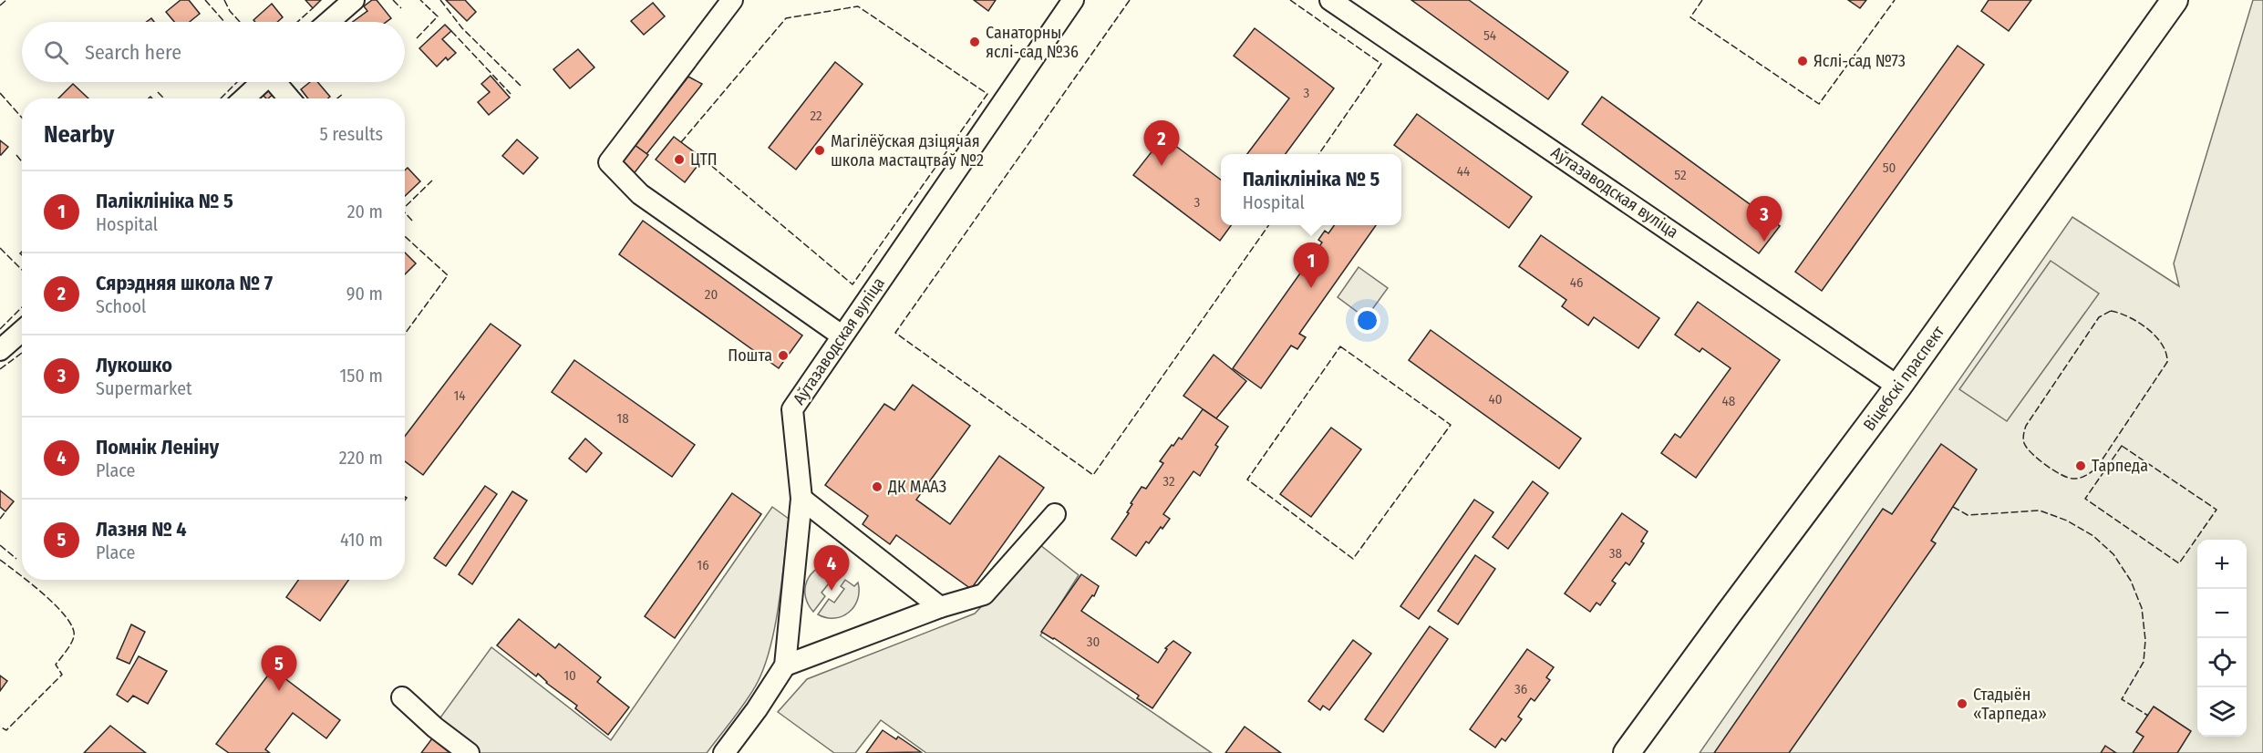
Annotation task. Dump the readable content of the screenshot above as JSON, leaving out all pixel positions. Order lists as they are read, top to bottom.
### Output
{
  "streets": {
    "main road": ["Віцебскі праспект"],
    "street": ["Аўтазаводская вуліца"]
  },
  "crossings": [
    ["Аўтазаводская вуліца", "Віцебскі праспект"]
  ],
  "places": [
    "Санаторны яслі-сад №36",
    "Яслі-сад №73",
    "Магілёўская дзіцячая школа мастацтваў №2",
    "ЦТП",
    "Пошта",
    "Тарпеда",
    "ДК МААЗ",
    "Стадыён «Тарпеда»"
  ],
  "house_numbers": [
    "54",
    "3",
    "22",
    "50",
    "44",
    "52",
    "3",
    "46",
    "20",
    "14",
    "40",
    "48",
    "18",
    "32",
    "38",
    "16",
    "30",
    "10",
    "36"
  ],
  "page": {
    "search": "Search here",
    "heading": ["Nearby", "5 results"],
    "pins": [
      "2",
      "3",
      "1",
      "4",
      "5"
    ],
    "popup": ["Паліклініка № 5", "Hospital"],
    "list": [
      {
        "mark": "1",
        "name": "Паліклініка № 5",
        "note": "Hospital",
        "value": "20 m"
      },
      {
        "mark": "2",
        "name": "Сярэдняя школа № 7",
        "note": "School",
        "value": "90 m"
      },
      {
        "mark": "3",
        "name": "Лукошко",
        "note": "Supermarket",
        "value": "150 m"
      },
      {
        "mark": "4",
        "name": "Помнік Леніну",
        "note": "Place",
        "value": "220 m"
      },
      {
        "mark": "5",
        "name": "Лазня № 4",
        "note": "Place",
        "value": "410 m"
      }
    ],
    "map_buttons": ["+", "−"]
  }
}
